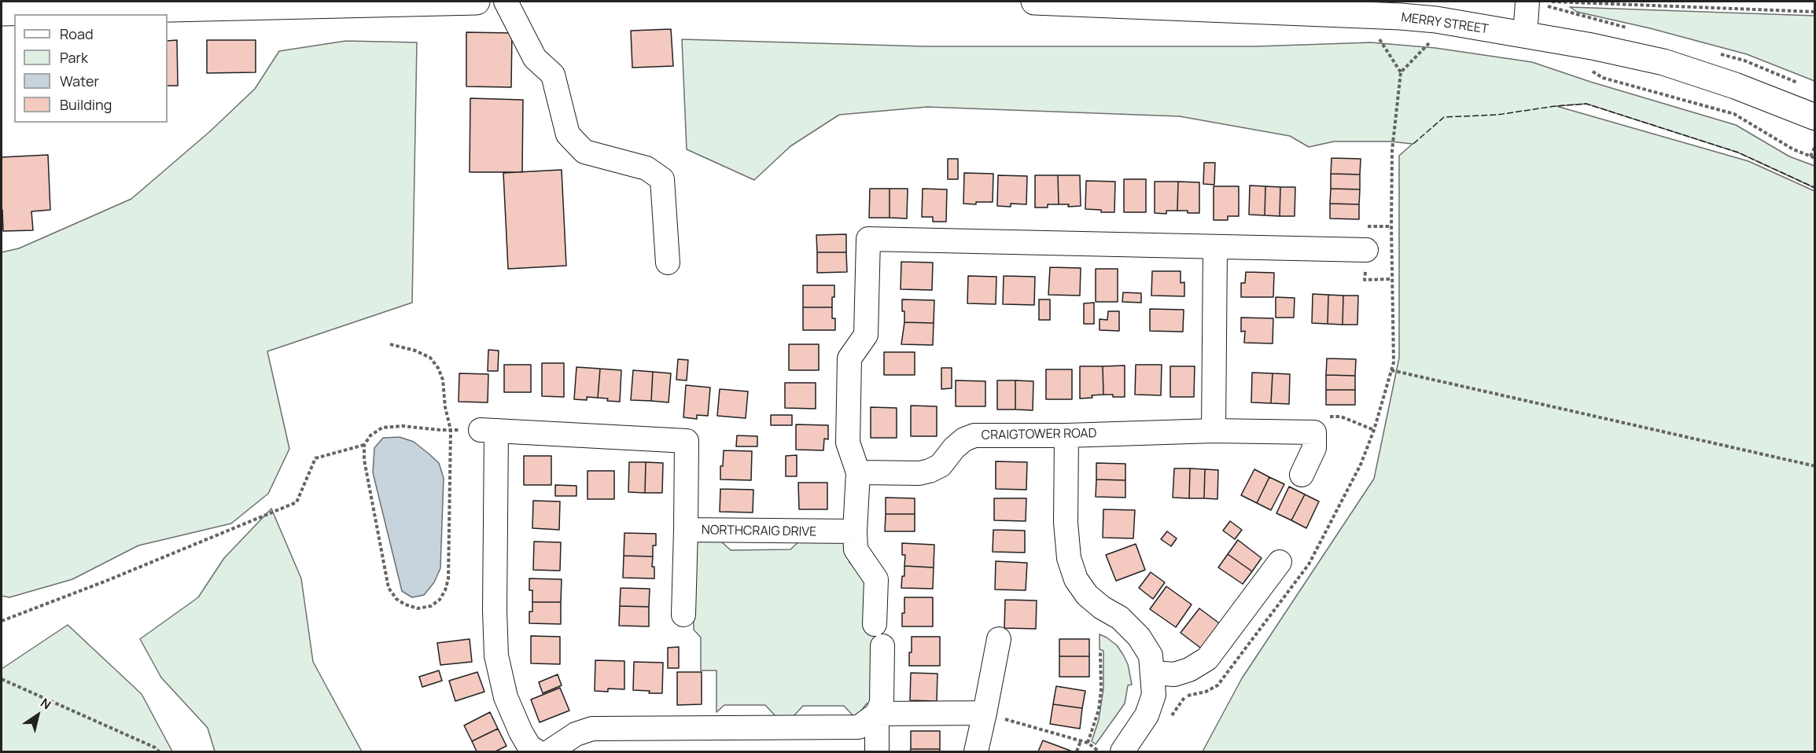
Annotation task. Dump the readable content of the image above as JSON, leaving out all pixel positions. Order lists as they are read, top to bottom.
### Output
{
  "streets": {
    "main road": ["MERRY STREET"],
    "street": ["CRAIGTOWER ROAD", "NORTHCRAIG DRIVE"]
  },
  "legend": [
    "Road",
    "Park",
    "Water",
    "Building"
  ],
  "north": "top right"
}
